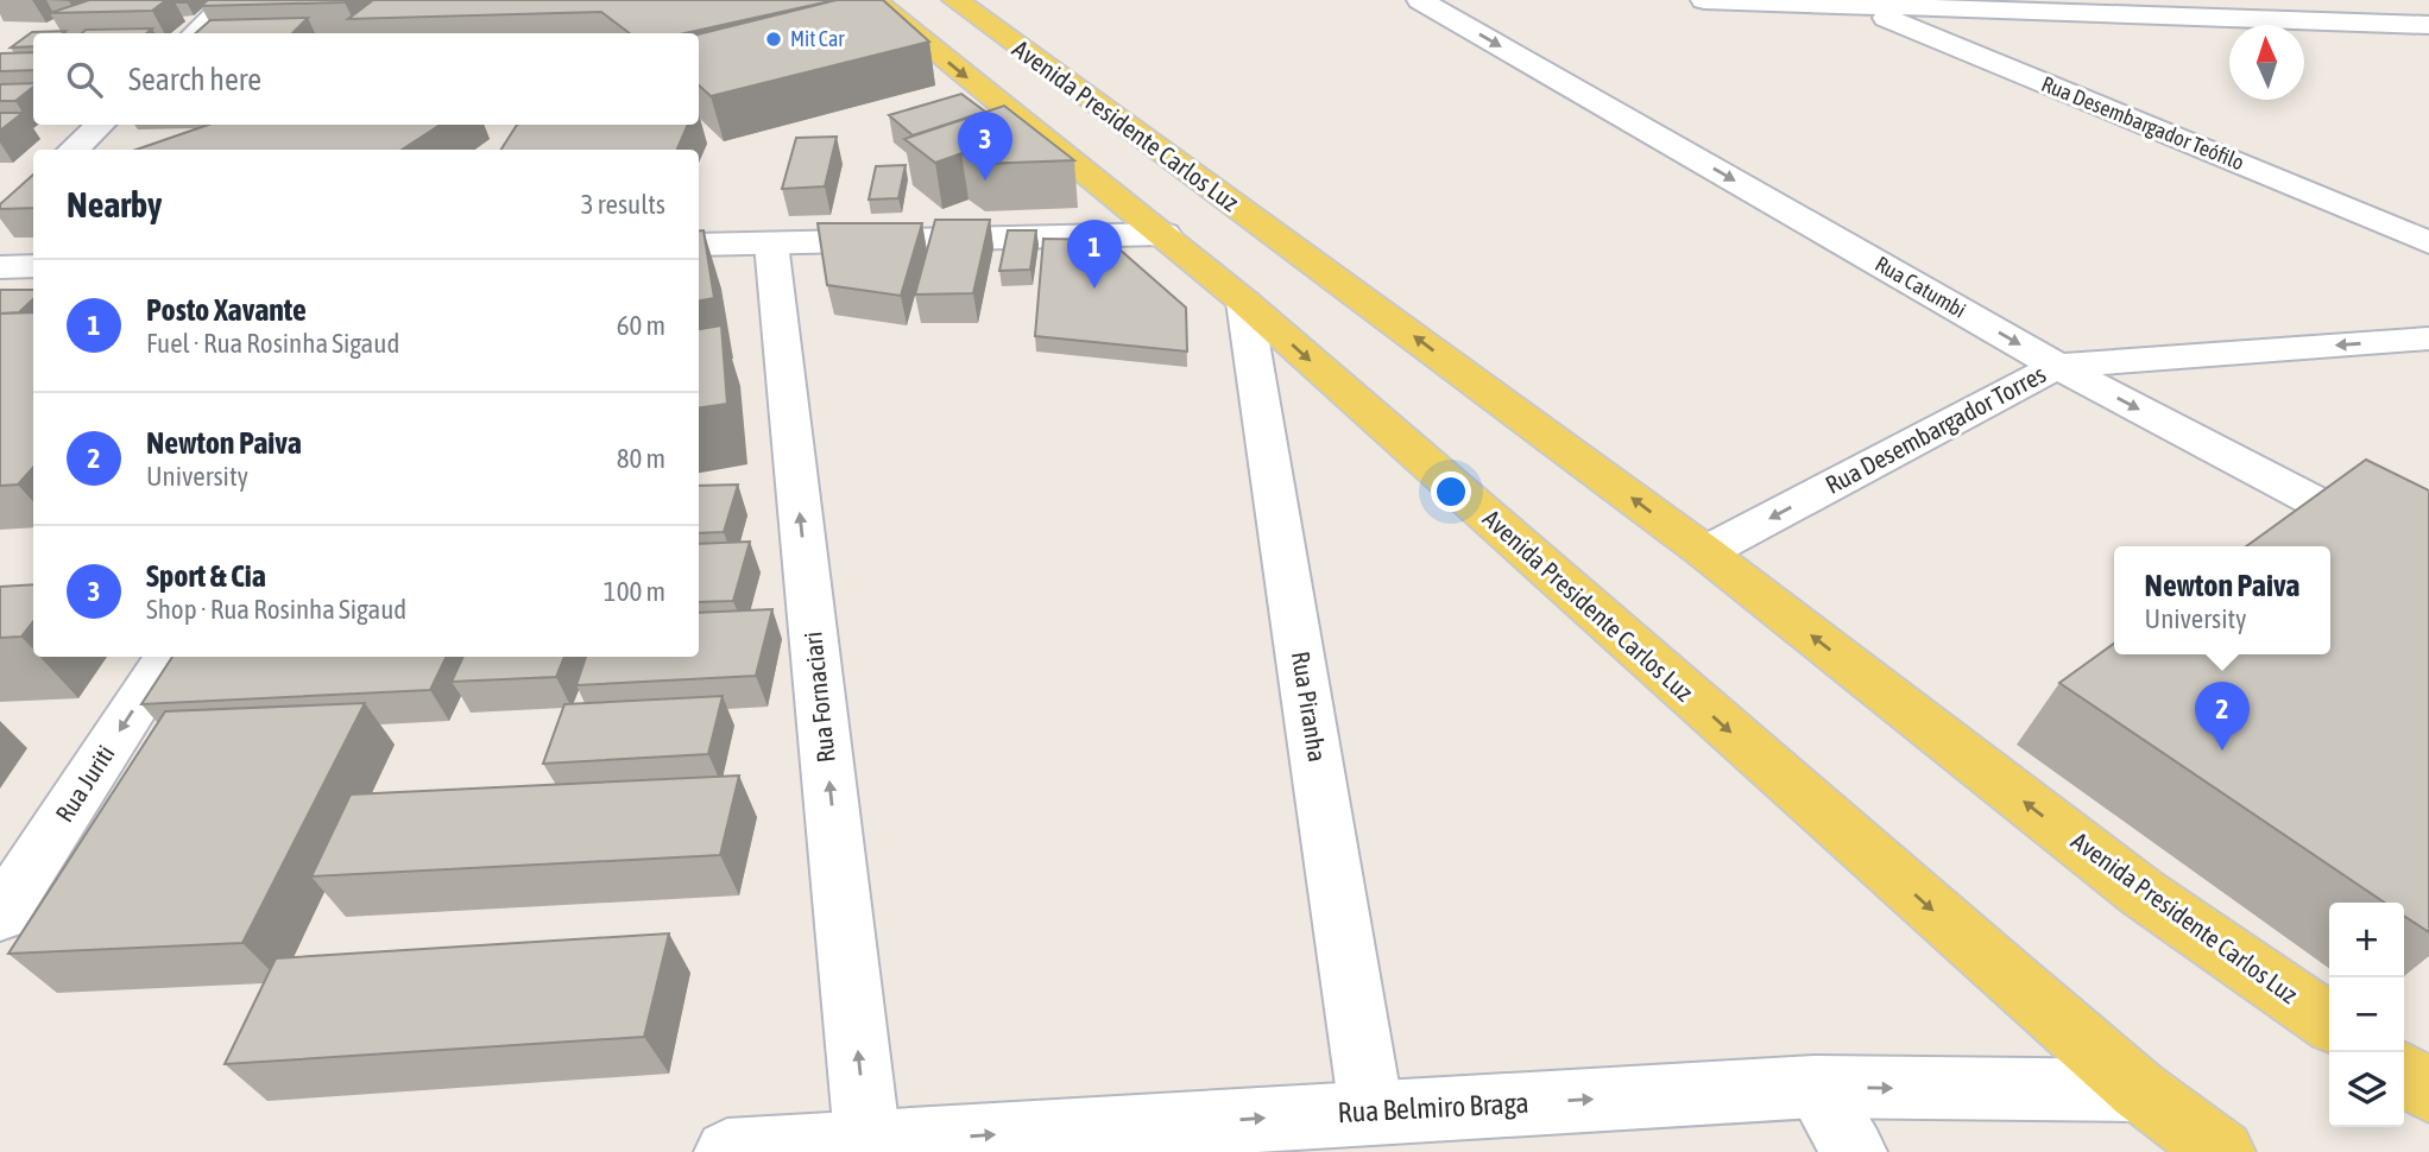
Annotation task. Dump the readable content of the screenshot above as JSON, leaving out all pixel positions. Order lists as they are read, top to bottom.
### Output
{
  "streets": {
    "main road": ["Avenida Presidente Carlos Luz"],
    "street": [
      "Rua Desembargador Teófilo",
      "Rua Catumbi",
      "Rua Desembargador Torres",
      "Rua Fornaciari",
      "Rua Piranha",
      "Rua Juriti",
      "Rua Belmiro Braga"
    ]
  },
  "crossings": [
    ["Avenida Presidente Carlos Luz", "Rua Desembargador Torres"],
    ["Avenida Presidente Carlos Luz", "Rua Piranha"],
    ["Avenida Presidente Carlos Luz", "Rua Belmiro Braga"],
    ["Rua Catumbi", "Rua Desembargador Torres"],
    ["Rua Fornaciari", "Rua Belmiro Braga"],
    ["Rua Piranha", "Rua Belmiro Braga"]
  ],
  "one_way": [
    "Rua Catumbi",
    "Rua Fornaciari",
    "Rua Juriti",
    "Rua Belmiro Braga"
  ],
  "places": ["Mit Car"],
  "north": "top",
  "page": {
    "search": "Search here",
    "pins": ["3", "1", "2"],
    "heading": ["Nearby", "3 results"],
    "list": [
      {
        "mark": "1",
        "name": "Posto Xavante",
        "note": "Fuel · Rua Rosinha Sigaud",
        "value": "60 m"
      },
      {
        "mark": "2",
        "name": "Newton Paiva",
        "note": "University",
        "value": "80 m"
      },
      {
        "mark": "3",
        "name": "Sport & Cia",
        "note": "Shop · Rua Rosinha Sigaud",
        "value": "100 m"
      }
    ],
    "popup": ["Newton Paiva", "University"],
    "map_buttons": ["+", "−"]
  }
}
